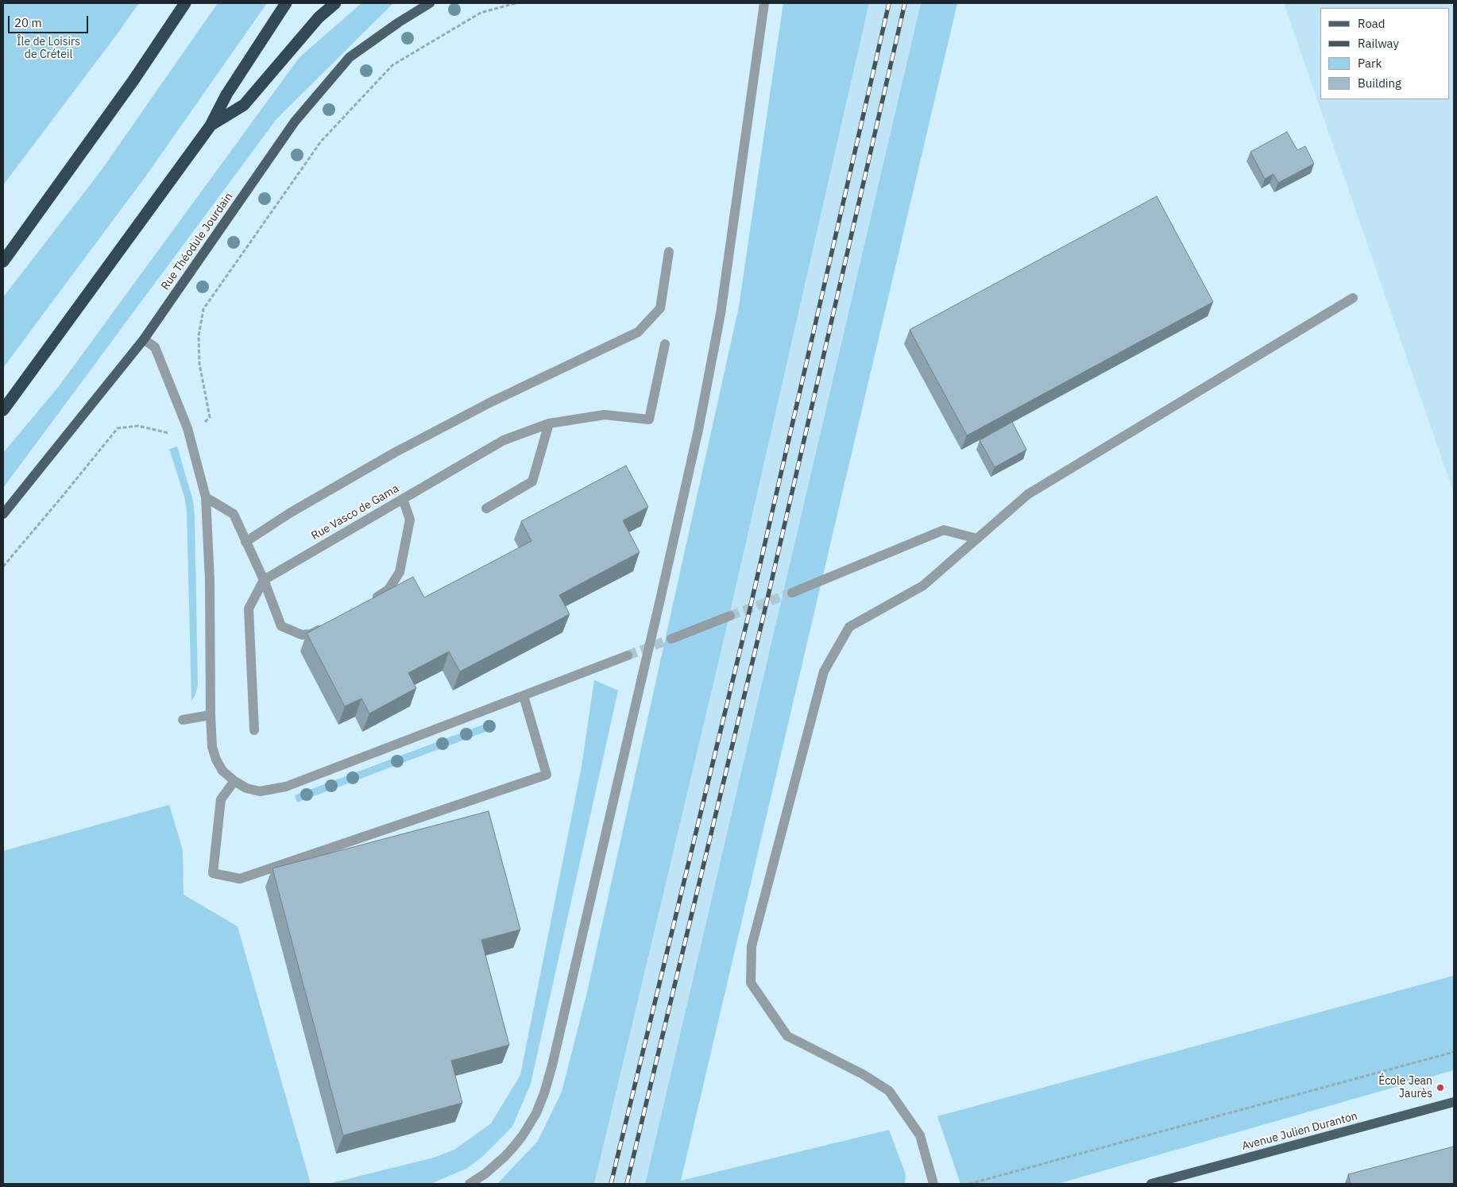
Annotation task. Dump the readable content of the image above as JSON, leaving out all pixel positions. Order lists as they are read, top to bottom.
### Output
{
  "streets": {
    "main road": ["Rue Théodule Jourdain", "Avenue Julien Duranton"],
    "street": ["Rue Vasco de Gama"]
  },
  "parks": ["Île de Loisirs de Créteil"],
  "places": ["École Jean Jaurès"],
  "legend": [
    "Road",
    "Railway",
    "Park",
    "Building"
  ],
  "scale_bar": "20 m"
}
